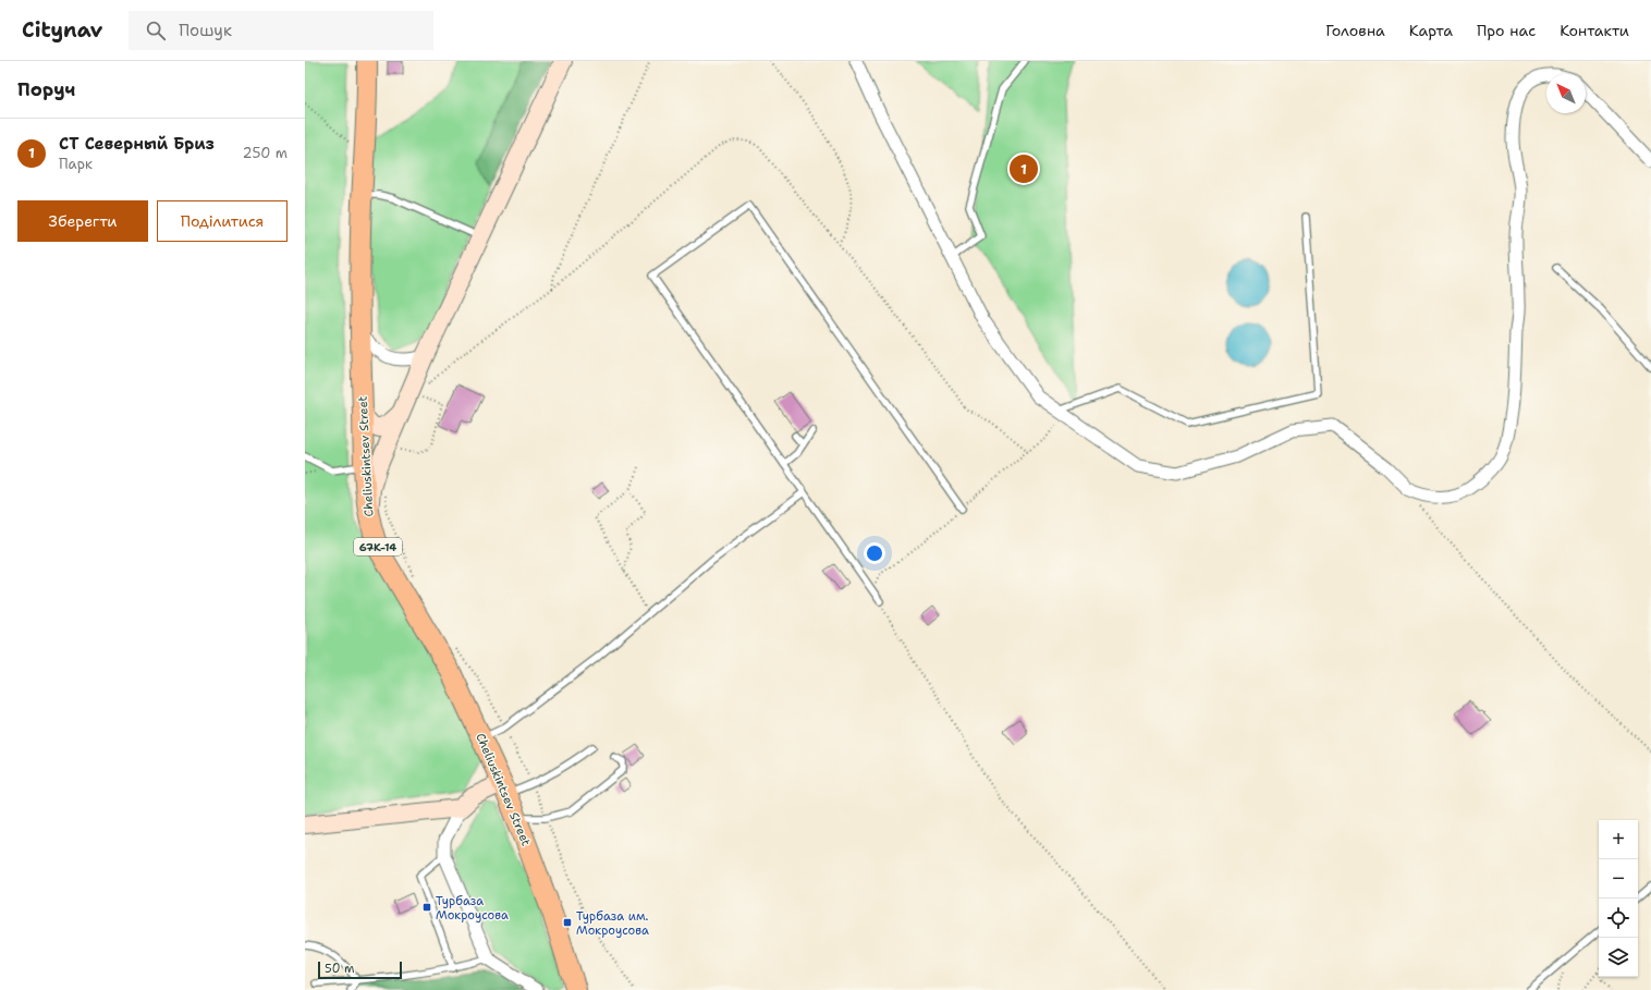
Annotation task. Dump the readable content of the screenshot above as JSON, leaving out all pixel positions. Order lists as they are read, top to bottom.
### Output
{
  "streets": {
    "main road": ["Cheliuskintsev Street", "67К-14"]
  },
  "places": {
    "transit": ["Турбаза Мокроусова", "Турбаза им. Мокроусова"]
  },
  "scale_bar": "50 m",
  "north": "top left",
  "page": {
    "header": "Citynav",
    "search": "Пошук",
    "nav": [
      "Головна",
      "Карта",
      "Про нас",
      "Контакти"
    ],
    "heading": "Поруч",
    "list": [
      {
        "mark": "1",
        "name": "СТ Северный Бриз",
        "note": "Парк",
        "value": "250 m"
      }
    ],
    "pins": "1",
    "buttons": ["Зберегти", "Поділитися"],
    "map_buttons": ["+", "−"],
    "scale": "50 m"
  }
}
